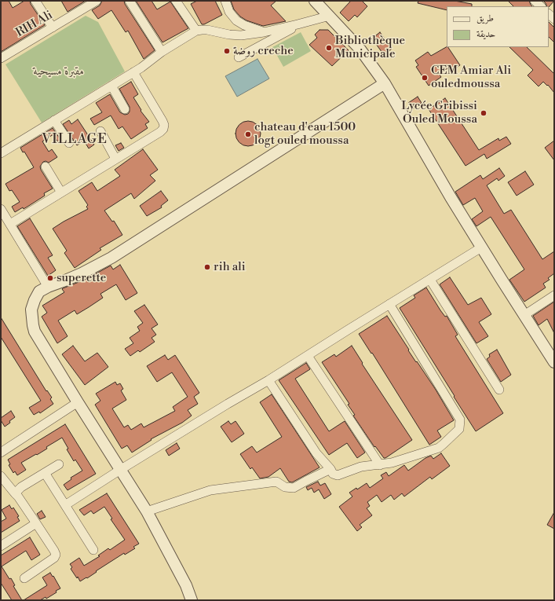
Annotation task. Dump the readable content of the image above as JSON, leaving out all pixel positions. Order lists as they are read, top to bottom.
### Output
{
  "streets": {
    "street": ["RIH Ali"]
  },
  "districts": ["VILLAGE"],
  "parks": ["مقبرة مسيحية"],
  "places": [
    "Bibliothèque Municipale",
    "روضة creche",
    "CEM Amiar Ali ouledmoussa",
    "Lycée Gribissi Ouled Moussa",
    "chateau d'eau 1500 logt ouled moussa",
    "rih ali",
    "superette"
  ],
  "legend": ["طريق", "حديقة"]
}
